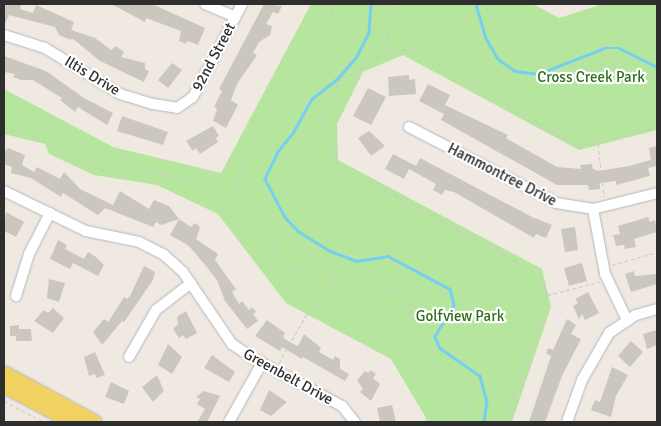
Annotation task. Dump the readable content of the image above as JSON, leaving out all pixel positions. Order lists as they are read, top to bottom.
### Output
{
  "streets": {
    "street": [
      "92nd Street",
      "Iltis Drive",
      "Hammontree Drive",
      "Greenbelt Drive"
    ]
  },
  "crossings": [
    ["92nd Street", "Iltis Drive"]
  ],
  "parks": ["Cross Creek Park", "Golfview Park"]
}
